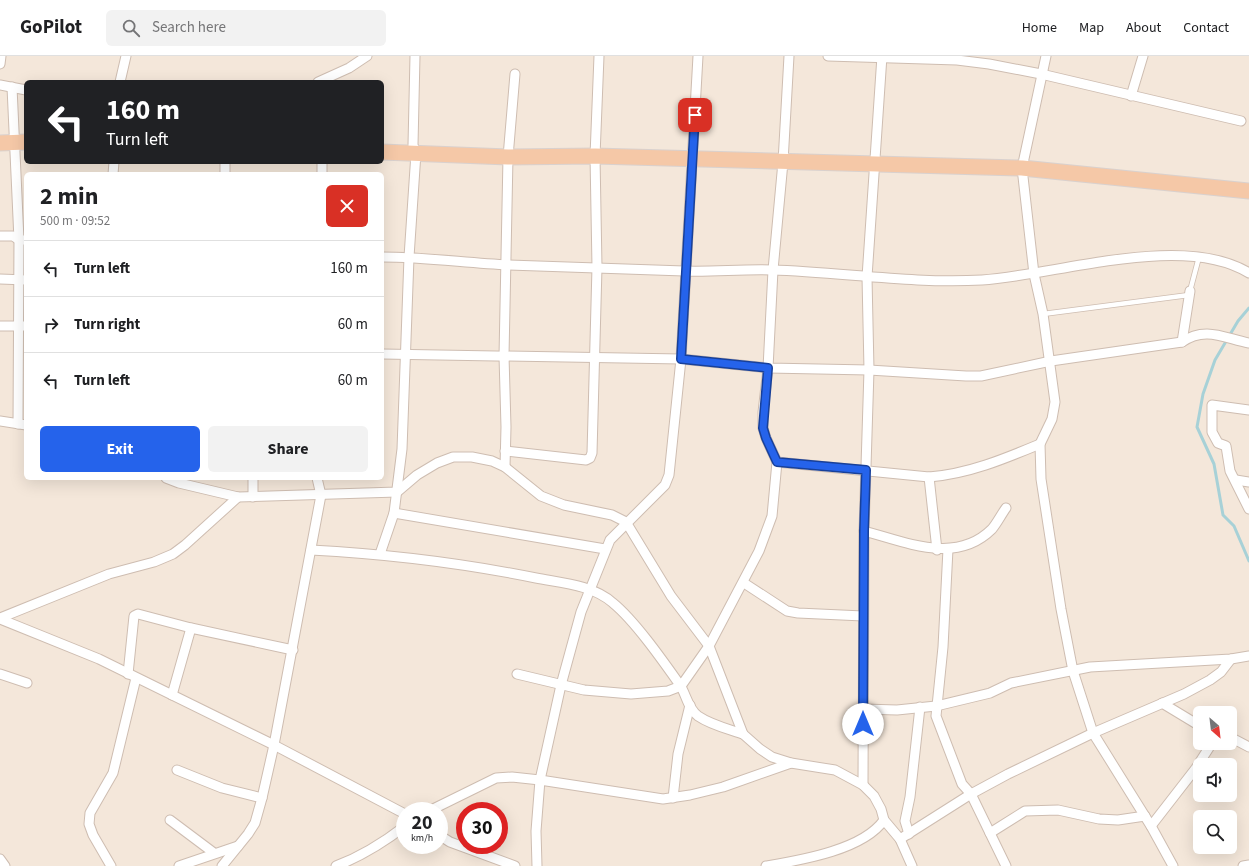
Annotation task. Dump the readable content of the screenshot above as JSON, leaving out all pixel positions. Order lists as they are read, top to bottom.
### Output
{
  "north": "bottom right",
  "page": {
    "header": "GoPilot",
    "search": "Search here",
    "nav": [
      "Home",
      "Map",
      "About",
      "Contact"
    ],
    "turn": ["160 m", "Turn left"],
    "heading": ["2 min", "500 m · 09:52"],
    "list": [
      {
        "name": "Turn left",
        "value": "160 m"
      },
      {
        "name": "Turn right",
        "value": "60 m"
      },
      {
        "name": "Turn left",
        "value": "60 m"
      }
    ],
    "buttons": ["Exit", "Share"],
    "speed": "20 km/h",
    "limit": "30"
  }
}
